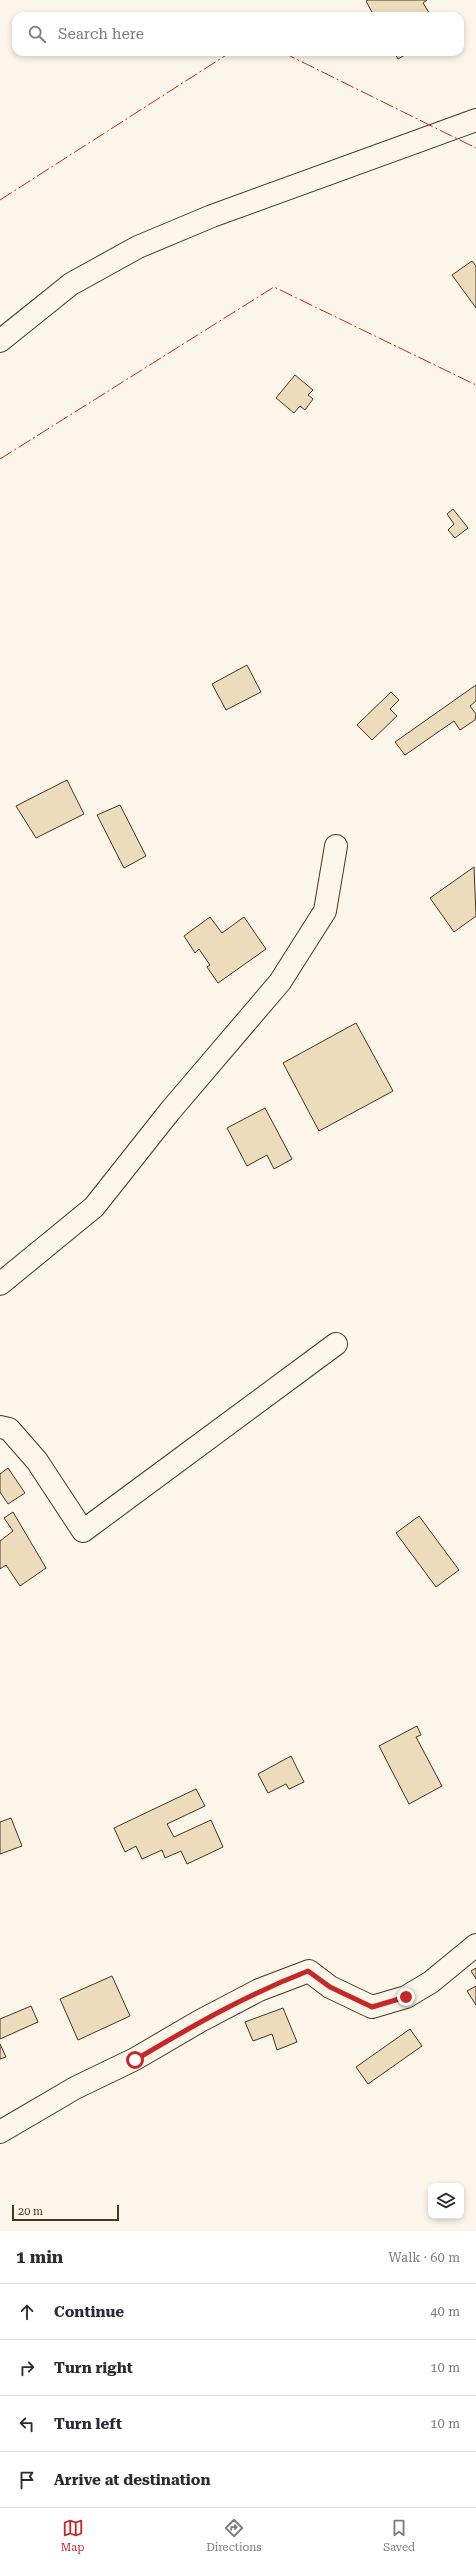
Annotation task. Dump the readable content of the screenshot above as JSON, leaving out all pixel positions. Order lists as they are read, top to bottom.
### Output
{
  "scale_bar": "20 m",
  "page": {
    "search": "Search here",
    "scale": "20 m",
    "heading": ["1 min", "Walk · 60 m"],
    "list": [
      ["Continue", "40 m"],
      ["Turn right", "10 m"],
      ["Turn left", "10 m"],
      "Arrive at destination"
    ],
    "nav": ["Map", "Directions", "Saved"]
  }
}
